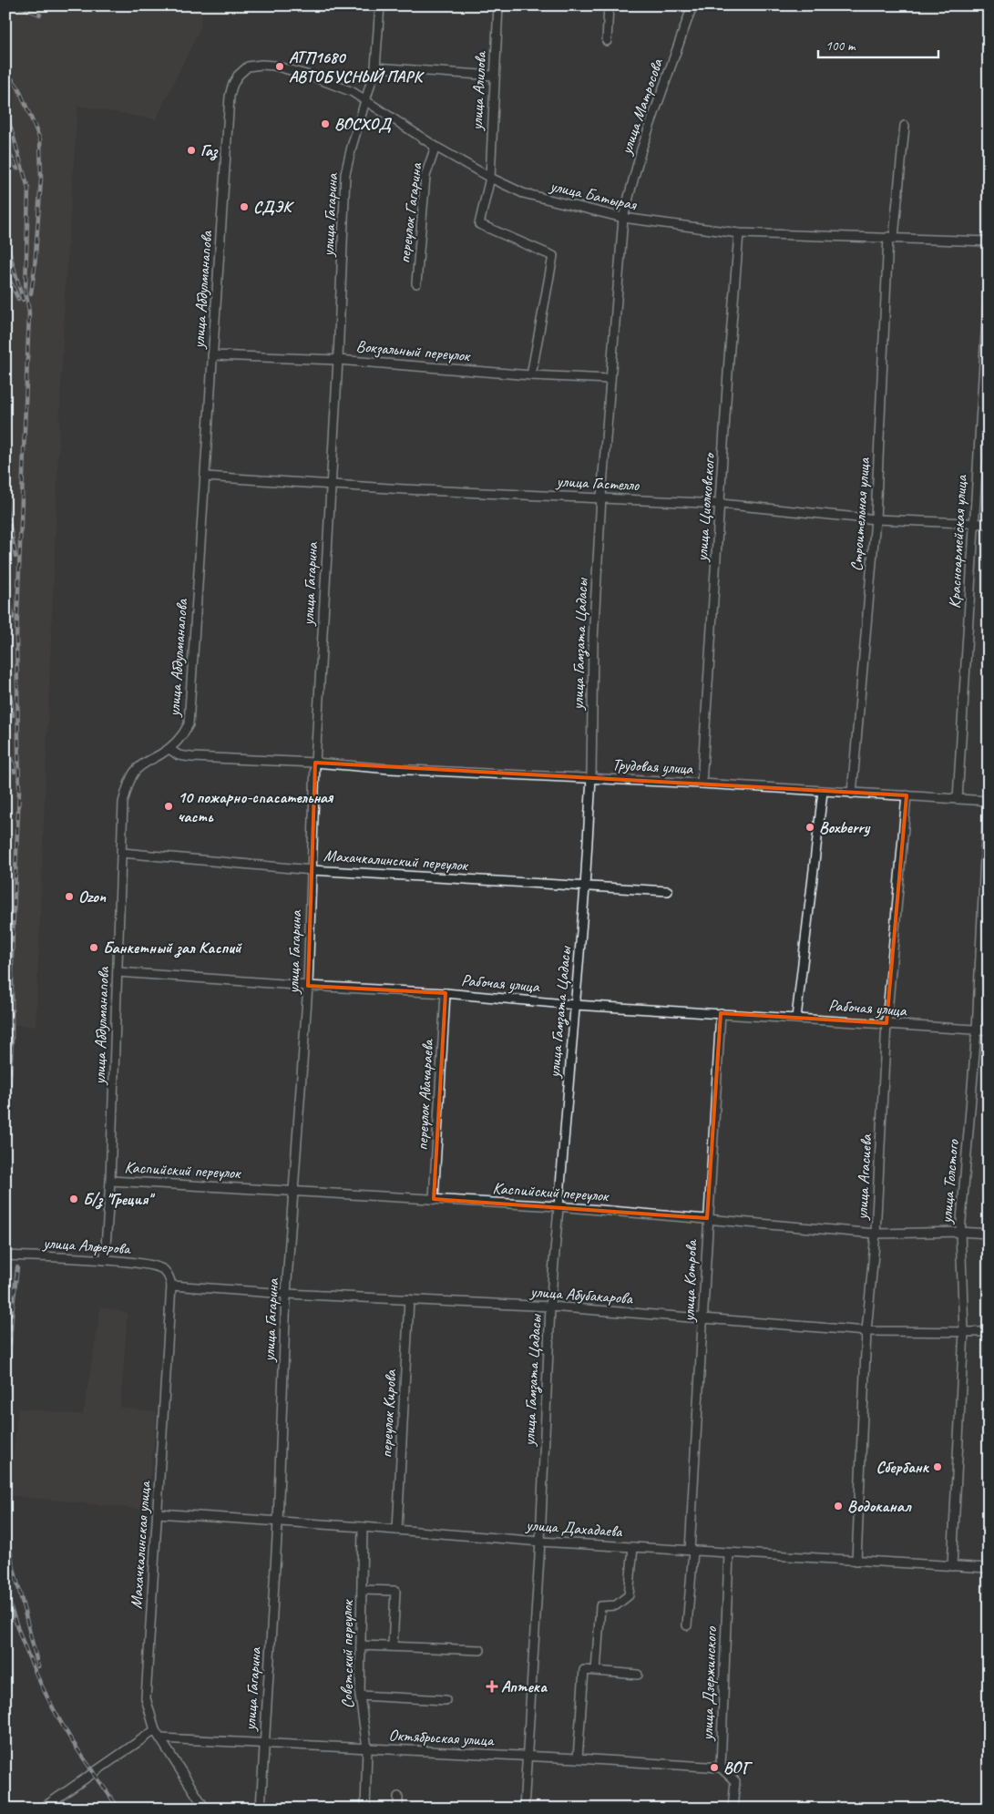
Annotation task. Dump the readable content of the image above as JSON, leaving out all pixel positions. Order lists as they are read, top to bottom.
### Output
{
  "streets": {
    "street": [
      "улица Алилова",
      "улица Матросова",
      "улица Батырая",
      "переулок Гагарина",
      "улица Гагарина",
      "улица Абдулманапова",
      "Вокзальный переулок",
      "улица Гастелло",
      "улица Циолковского",
      "Строительная улица",
      "Красноармейская улица",
      "улица Гамзата Цадасы",
      "Трудовая улица",
      "Махачкалинский переулок",
      "Рабочая улица",
      "переулок Абачараева",
      "Каспийский переулок",
      "улица Агасиева",
      "улица Толстого",
      "улица Алферова",
      "улица Котрова",
      "улица Абубакарова",
      "переулок Кирова",
      "улица Дахадаева",
      "Махачкалинская улица",
      "Советский переулок",
      "улица Дзержинского",
      "Октябрьская улица"
    ]
  },
  "crossings": [
    ["улица Алилова", "улица Батырая"],
    ["улица Алилова", "Вокзальный переулок"],
    ["улица Матросова", "улица Батырая"],
    ["улица Матросова", "улица Гамзата Цадасы"],
    ["улица Батырая", "переулок Гагарина"],
    ["улица Батырая", "улица Гагарина"],
    ["улица Батырая", "улица Абдулманапова"],
    ["улица Батырая", "улица Циолковского"],
    ["улица Батырая", "Строительная улица"],
    ["улица Батырая", "улица Гамзата Цадасы"],
    ["улица Гагарина", "Вокзальный переулок"],
    ["улица Гагарина", "улица Гастелло"],
    ["улица Гагарина", "Трудовая улица"],
    ["улица Гагарина", "Махачкалинский переулок"],
    ["улица Гагарина", "Рабочая улица"],
    ["улица Гагарина", "Каспийский переулок"],
    ["улица Гагарина", "улица Абубакарова"],
    ["улица Гагарина", "улица Дахадаева"],
    ["улица Гагарина", "Октябрьская улица"],
    ["улица Абдулманапова", "Вокзальный переулок"],
    ["улица Абдулманапова", "улица Гастелло"],
    ["улица Абдулманапова", "Трудовая улица"],
    ["улица Абдулманапова", "Махачкалинский переулок"],
    ["улица Абдулманапова", "Рабочая улица"],
    ["улица Абдулманапова", "Каспийский переулок"],
    ["улица Абдулманапова", "улица Алферова"],
    ["Вокзальный переулок", "улица Гамзата Цадасы"],
    ["улица Гастелло", "улица Циолковского"],
    ["улица Гастелло", "Строительная улица"],
    ["улица Гастелло", "Красноармейская улица"],
    ["улица Гастелло", "улица Гамзата Цадасы"],
    ["улица Циолковского", "Трудовая улица"],
    ["Строительная улица", "Трудовая улица"],
    ["Красноармейская улица", "Трудовая улица"],
    ["улица Гамзата Цадасы", "Трудовая улица"],
    ["улица Гамзата Цадасы", "Махачкалинский переулок"],
    ["улица Гамзата Цадасы", "Рабочая улица"],
    ["улица Гамзата Цадасы", "Каспийский переулок"],
    ["улица Гамзата Цадасы", "улица Абубакарова"],
    ["улица Гамзата Цадасы", "улица Дахадаева"],
    ["улица Гамзата Цадасы", "Октябрьская улица"],
    ["Трудовая улица", "улица Агасиева"],
    ["Трудовая улица", "улица Толстого"],
    ["Рабочая улица", "переулок Абачараева"],
    ["Рабочая улица", "улица Агасиева"],
    ["Рабочая улица", "улица Толстого"],
    ["Рабочая улица", "улица Котрова"],
    ["переулок Абачараева", "Каспийский переулок"],
    ["Каспийский переулок", "улица Агасиева"],
    ["Каспийский переулок", "улица Толстого"],
    ["Каспийский переулок", "улица Котрова"],
    ["улица Агасиева", "улица Абубакарова"],
    ["улица Агасиева", "улица Дахадаева"],
    ["улица Толстого", "улица Абубакарова"],
    ["улица Толстого", "улица Дахадаева"],
    ["улица Алферова", "Махачкалинская улица"],
    ["улица Котрова", "улица Абубакарова"],
    ["улица Котрова", "улица Дахадаева"],
    ["улица Абубакарова", "переулок Кирова"],
    ["улица Абубакарова", "Махачкалинская улица"],
    ["переулок Кирова", "улица Дахадаева"],
    ["улица Дахадаева", "Махачкалинская улица"],
    ["улица Дахадаева", "Советский переулок"],
    ["улица Дахадаева", "улица Дзержинского"],
    ["Махачкалинская улица", "Октябрьская улица"],
    ["Советский переулок", "Октябрьская улица"],
    ["улица Дзержинского", "Октябрьская улица"]
  ],
  "places": {
    "other": [
      "АТП1680 АВТОБУСНЫЙ ПАРК",
      "ВОСХОД",
      "Газ",
      "СДЭК",
      "10 пожарно-спасательная часть",
      "Boxberry",
      "Ozon",
      "Банкетный зал Каспий",
      "Б/з \"Греция\"",
      "Сбербанк",
      "Водоканал",
      "ВОГ"
    ],
    "health": ["Аптека"]
  },
  "scale_bar": "100 m"
}
